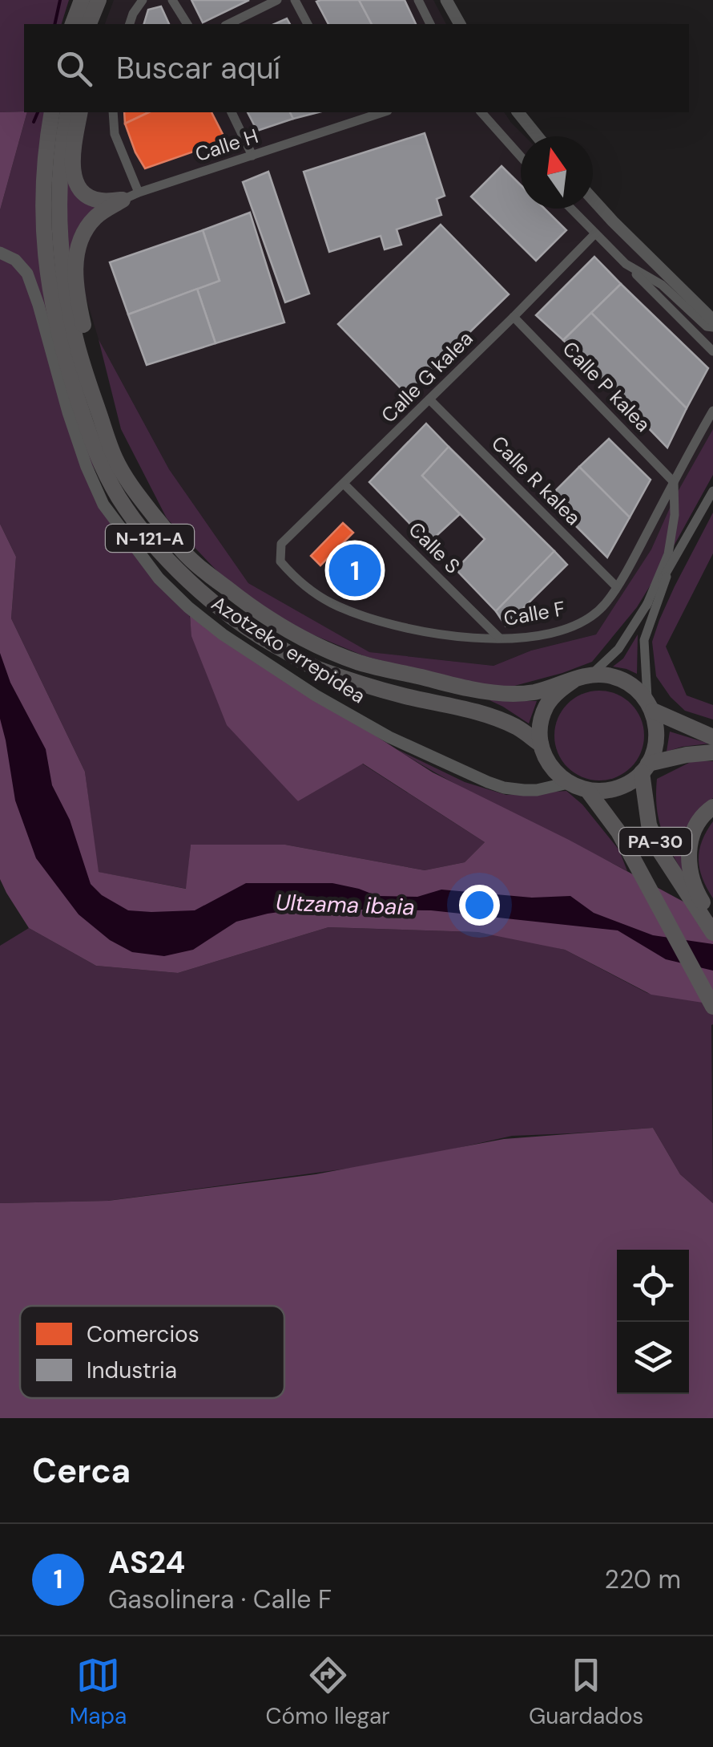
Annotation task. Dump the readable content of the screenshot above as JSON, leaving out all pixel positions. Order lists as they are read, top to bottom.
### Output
{
  "streets": {
    "highway": ["N-121-A", "PA-30"],
    "street": [
      "Calle H",
      "Calle G kalea",
      "Calle P kalea",
      "Calle R kalea",
      "Calle S",
      "Calle F",
      "Azotzeko errepidea"
    ]
  },
  "crossings": [
    ["Calle G kalea", "Calle P kalea"],
    ["Calle G kalea", "Calle R kalea"],
    ["Calle G kalea", "Calle S"],
    ["Calle G kalea", "Calle F"],
    ["Calle P kalea", "Calle F"],
    ["Calle R kalea", "Calle F"],
    ["N-121-A", "Azotzeko errepidea"],
    ["N-121-A", "PA-30"],
    ["Calle S", "Calle F"],
    ["Azotzeko errepidea", "PA-30"]
  ],
  "water": ["Ultzama ibaia"],
  "legend": ["Comercios", "Industria"],
  "north": "top",
  "page": {
    "search": "Buscar aquí",
    "pins": "1",
    "heading": "Cerca",
    "list": [
      {
        "mark": "1",
        "name": "AS24",
        "note": "Gasolinera · Calle F",
        "value": "220 m"
      }
    ],
    "nav": ["Mapa", "Cómo llegar", "Guardados"]
  }
}
